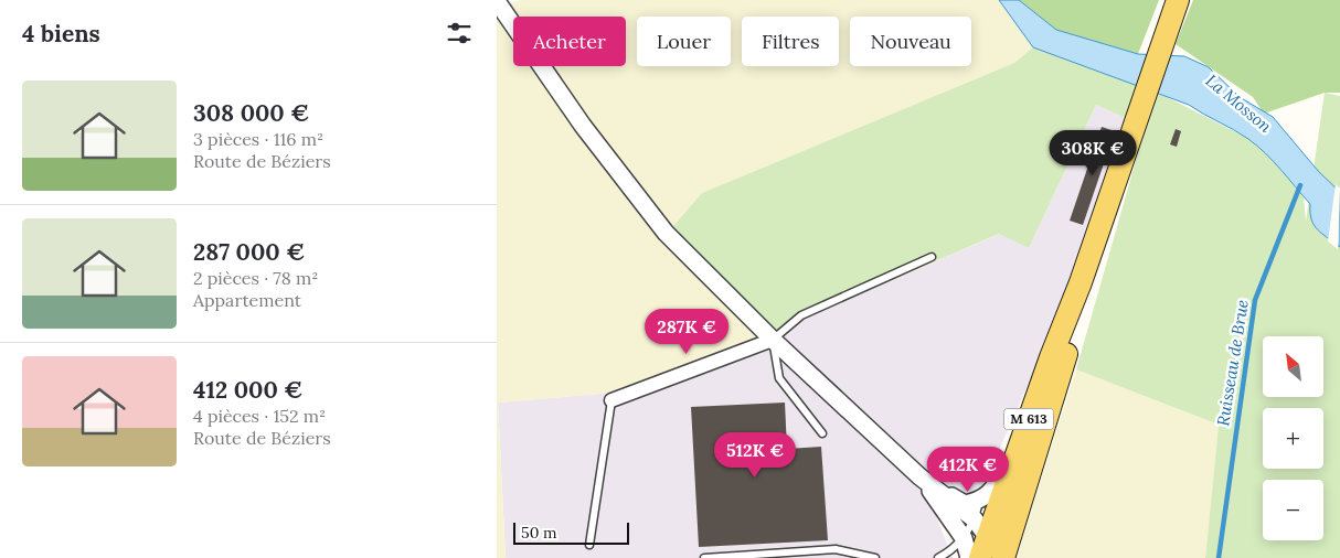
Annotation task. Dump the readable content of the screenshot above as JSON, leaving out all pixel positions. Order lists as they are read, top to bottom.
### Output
{
  "streets": {
    "main road": ["M 613"]
  },
  "water": ["La Mosson", "Ruisseau de Brue"],
  "scale_bar": "50 m",
  "north": "top left",
  "page": {
    "heading": "4 biens",
    "chip": [
      "Acheter",
      "Louer",
      "Filtres",
      "Nouveau"
    ],
    "list": [
      {
        "name": "308 000 €",
        "note": "3 pièces · 116 m² · Route de Béziers"
      },
      {
        "name": "287 000 €",
        "note": "2 pièces · 78 m² · Appartement"
      },
      {
        "name": "412 000 €",
        "note": "4 pièces · 152 m² · Route de Béziers"
      }
    ],
    "price": [
      "308K €",
      "287K €",
      "512K €",
      "412K €"
    ],
    "map_buttons": ["+", "−"],
    "scale": "50 m"
  }
}
